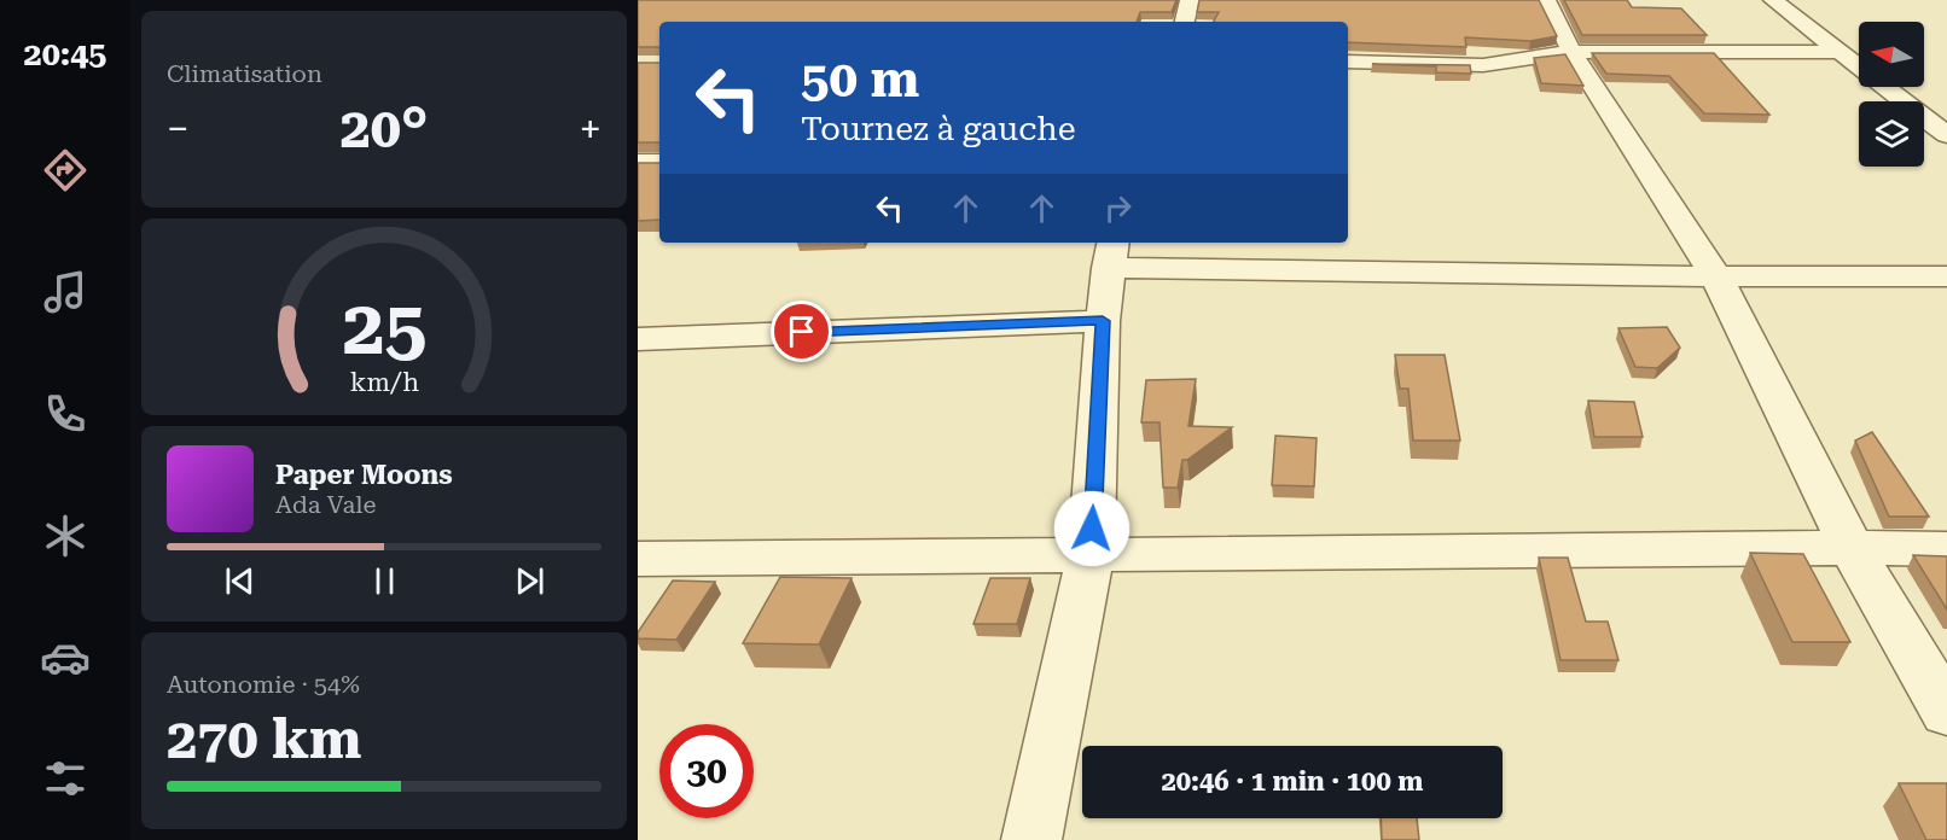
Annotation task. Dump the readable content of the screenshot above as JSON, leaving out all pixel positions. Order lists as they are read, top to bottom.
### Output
{
  "north": "left",
  "page": {
    "tabs": "20:45",
    "tile": [
      "Climatisation",
      ["Autonomie · 54%", "270 km"]
    ],
    "turn": ["50 m", "Tournez à gauche"],
    "heat": ["−", "20°", "+"],
    "song": ["Paper Moons", "Ada Vale"],
    "limit": "30",
    "trip": "20:46 · 1 min · 100 m",
    "gauge": ["25", "km/h"]
  }
}
